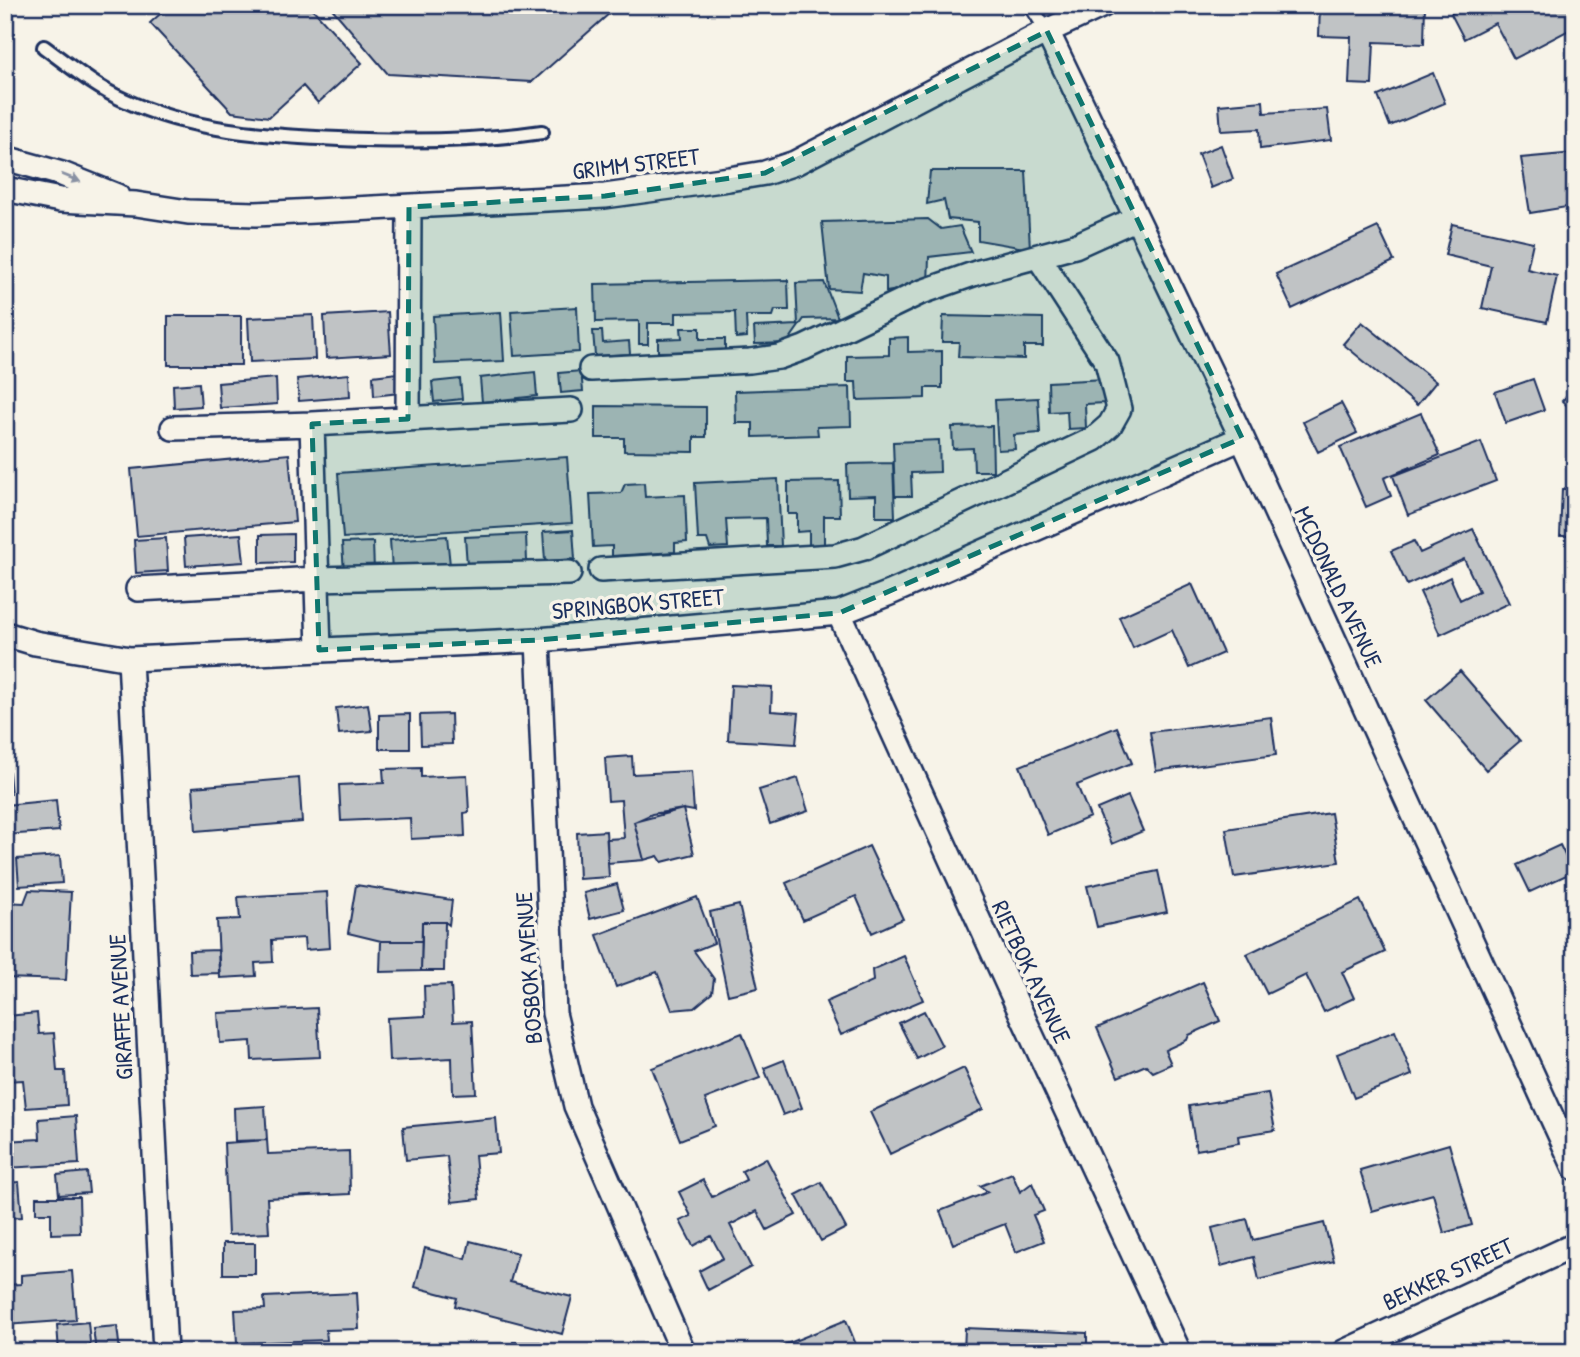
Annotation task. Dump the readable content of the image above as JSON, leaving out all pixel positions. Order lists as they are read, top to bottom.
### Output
{
  "streets": {
    "street": [
      "GRIMM STREET",
      "MCDONALD AVENUE",
      "SPRINGBOK STREET",
      "BOSBOK AVENUE",
      "RIETBOK AVENUE",
      "GIRAFFE AVENUE",
      "BEKKER STREET"
    ]
  },
  "crossings": [
    ["GRIMM STREET", "MCDONALD AVENUE"],
    ["MCDONALD AVENUE", "SPRINGBOK STREET"],
    ["SPRINGBOK STREET", "BOSBOK AVENUE"],
    ["SPRINGBOK STREET", "RIETBOK AVENUE"],
    ["SPRINGBOK STREET", "GIRAFFE AVENUE"]
  ]
}
